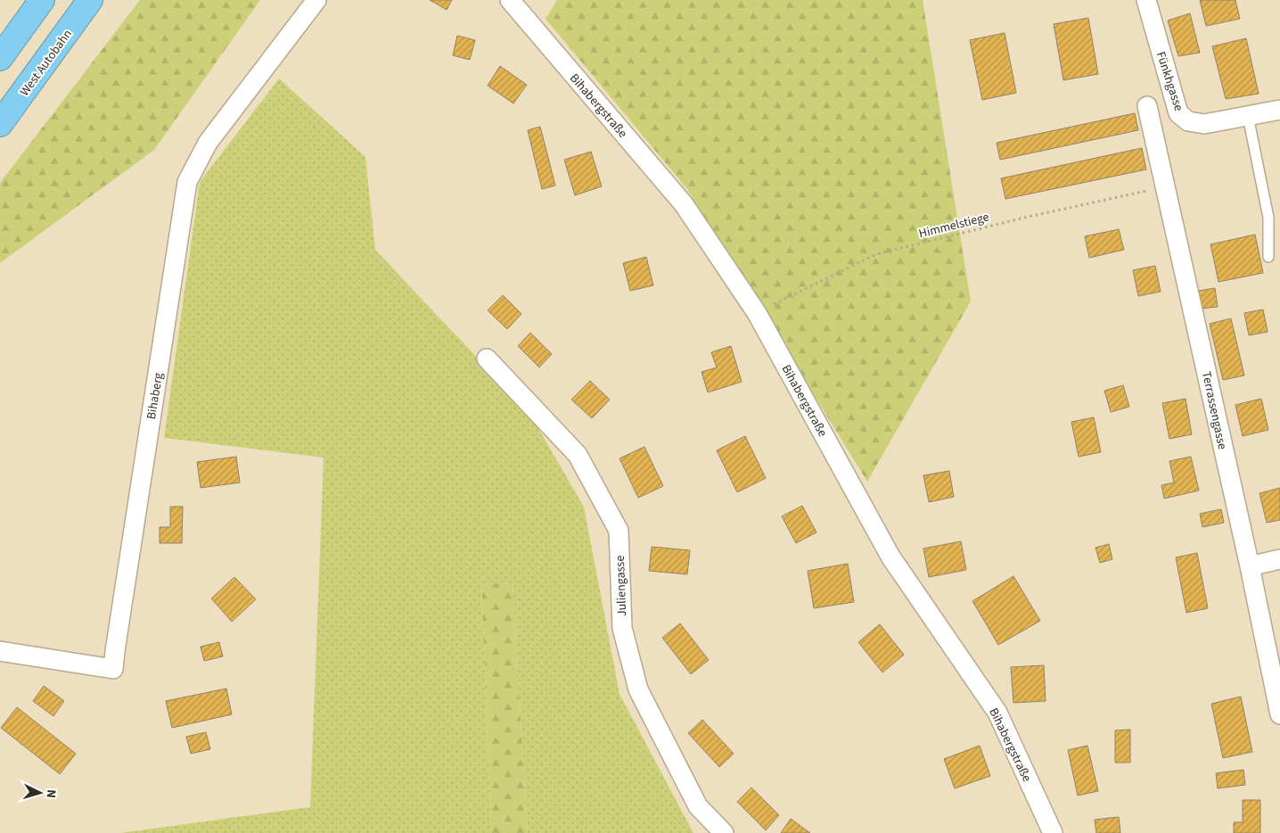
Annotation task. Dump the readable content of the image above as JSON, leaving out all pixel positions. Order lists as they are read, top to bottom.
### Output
{
  "streets": {
    "highway": ["West Autobahn"],
    "street": [
      "Fünkhgasse",
      "Bihabergstraße",
      "Bihaberg",
      "Terrassengasse",
      "Juliengasse"
    ],
    "path": ["Himmelstiege"]
  },
  "crossings": [
    ["Bihabergstraße", "Himmelstiege"],
    ["Himmelstiege", "Terrassengasse"]
  ],
  "north": "right"
}
